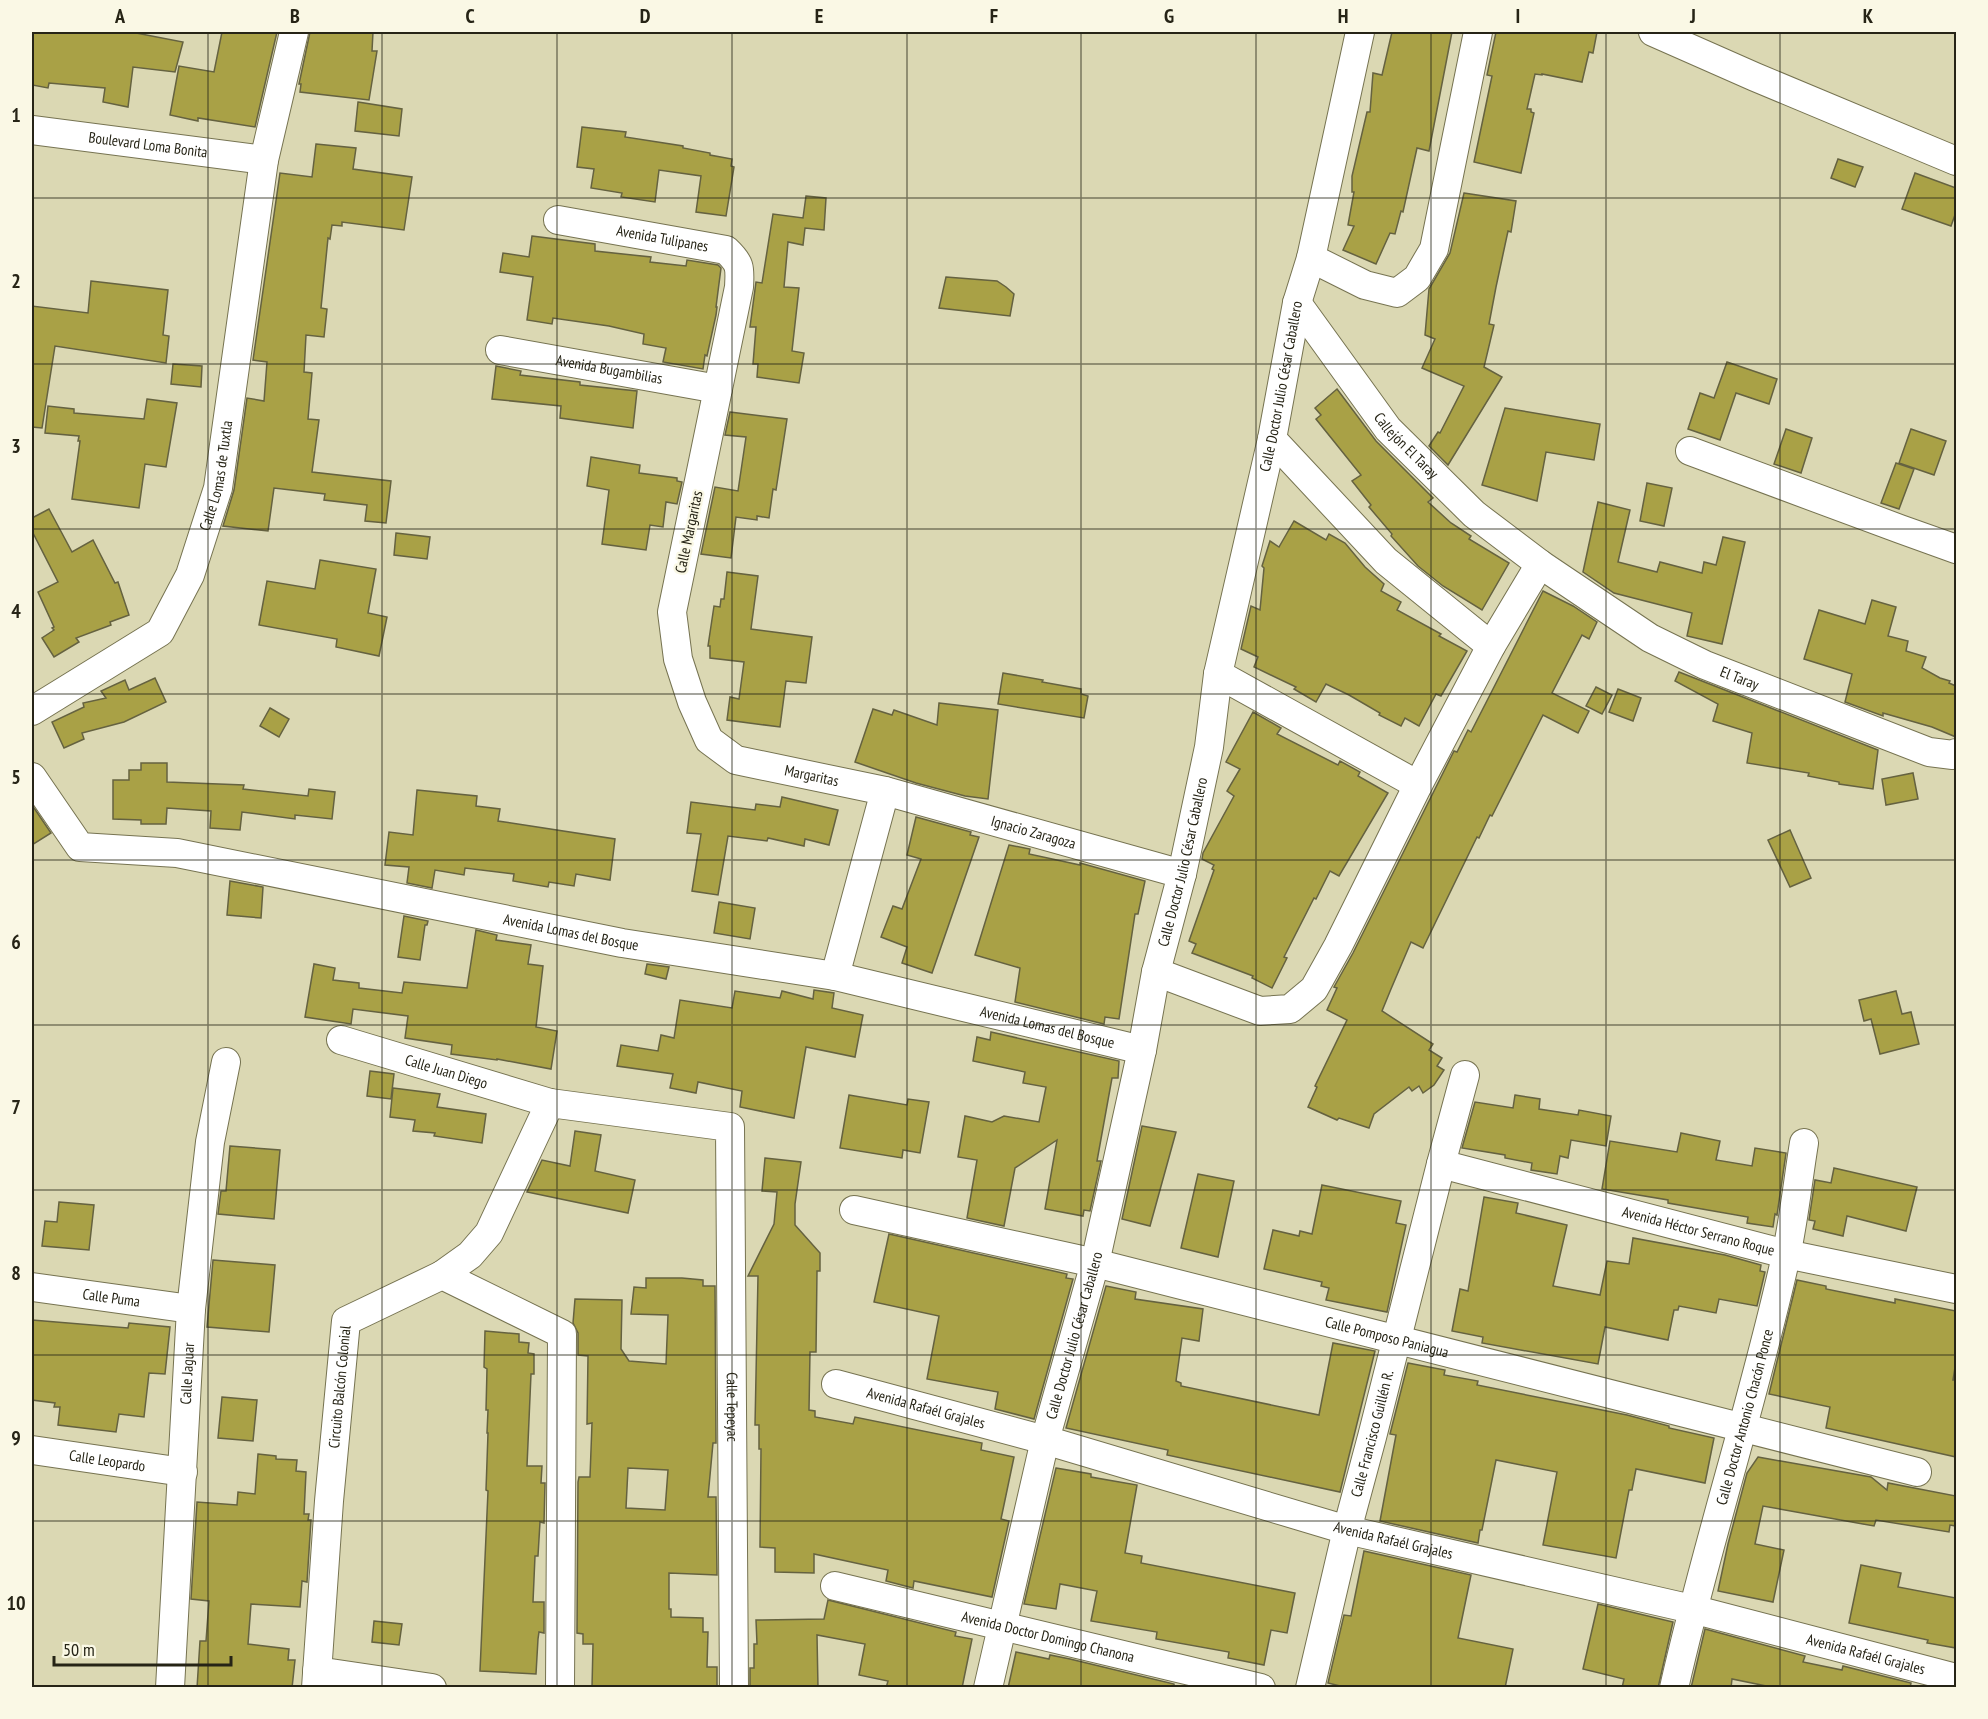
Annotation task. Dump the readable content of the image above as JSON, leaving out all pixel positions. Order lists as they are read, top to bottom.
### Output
{
  "streets": {
    "street": [
      "Boulevard Loma Bonita",
      "Avenida Tulipanes",
      "Avenida Bugambilias",
      "Calle Doctor Julio César Caballero",
      "Callejón El Taray",
      "Calle Lomas de Tuxtla",
      "Calle Margaritas",
      "El Taray",
      "Margaritas",
      "Ignacio Zaragoza",
      "Avenida Lomas del Bosque",
      "Calle Juan Diego",
      "Avenida Héctor Serrano Roque",
      "Calle Puma",
      "Calle Pomposo Paniagua",
      "Calle Jaguar",
      "Circuito Balcón Colonial",
      "Calle Tepeyac",
      "Avenida Rafaél Grajales",
      "Calle Doctor Antonio Chacón Ponce",
      "Calle Francisco Guillén R.",
      "Calle Leopardo",
      "Avenida Doctor Domingo Chanona"
    ]
  },
  "crossings": [
    ["Boulevard Loma Bonita", "Calle Lomas de Tuxtla"],
    ["Avenida Tulipanes", "Calle Margaritas"],
    ["Avenida Bugambilias", "Calle Margaritas"],
    ["Calle Doctor Julio César Caballero", "Callejón El Taray"],
    ["Calle Doctor Julio César Caballero", "Ignacio Zaragoza"],
    ["Calle Doctor Julio César Caballero", "Avenida Lomas del Bosque"],
    ["Calle Doctor Julio César Caballero", "Calle Pomposo Paniagua"],
    ["Calle Doctor Julio César Caballero", "Avenida Rafaél Grajales"],
    ["Calle Doctor Julio César Caballero", "Avenida Doctor Domingo Chanona"],
    ["Callejón El Taray", "El Taray"],
    ["Calle Margaritas", "Margaritas"],
    ["Margaritas", "Ignacio Zaragoza"],
    ["Calle Juan Diego", "Calle Tepeyac"],
    ["Avenida Héctor Serrano Roque", "Calle Doctor Antonio Chacón Ponce"],
    ["Avenida Héctor Serrano Roque", "Calle Francisco Guillén R."],
    ["Calle Puma", "Calle Jaguar"],
    ["Calle Pomposo Paniagua", "Calle Doctor Antonio Chacón Ponce"],
    ["Calle Pomposo Paniagua", "Calle Francisco Guillén R."],
    ["Calle Jaguar", "Calle Leopardo"],
    ["Avenida Rafaél Grajales", "Calle Doctor Antonio Chacón Ponce"],
    ["Avenida Rafaél Grajales", "Calle Francisco Guillén R."]
  ],
  "scale_bar": "50 m",
  "grid": {
    "columns": [
      "A",
      "B",
      "C",
      "D",
      "E",
      "F",
      "G",
      "H",
      "I",
      "J",
      "K"
    ],
    "rows": [
      "1",
      "2",
      "3",
      "4",
      "5",
      "6",
      "7",
      "8",
      "9",
      "10"
    ]
  }
}
